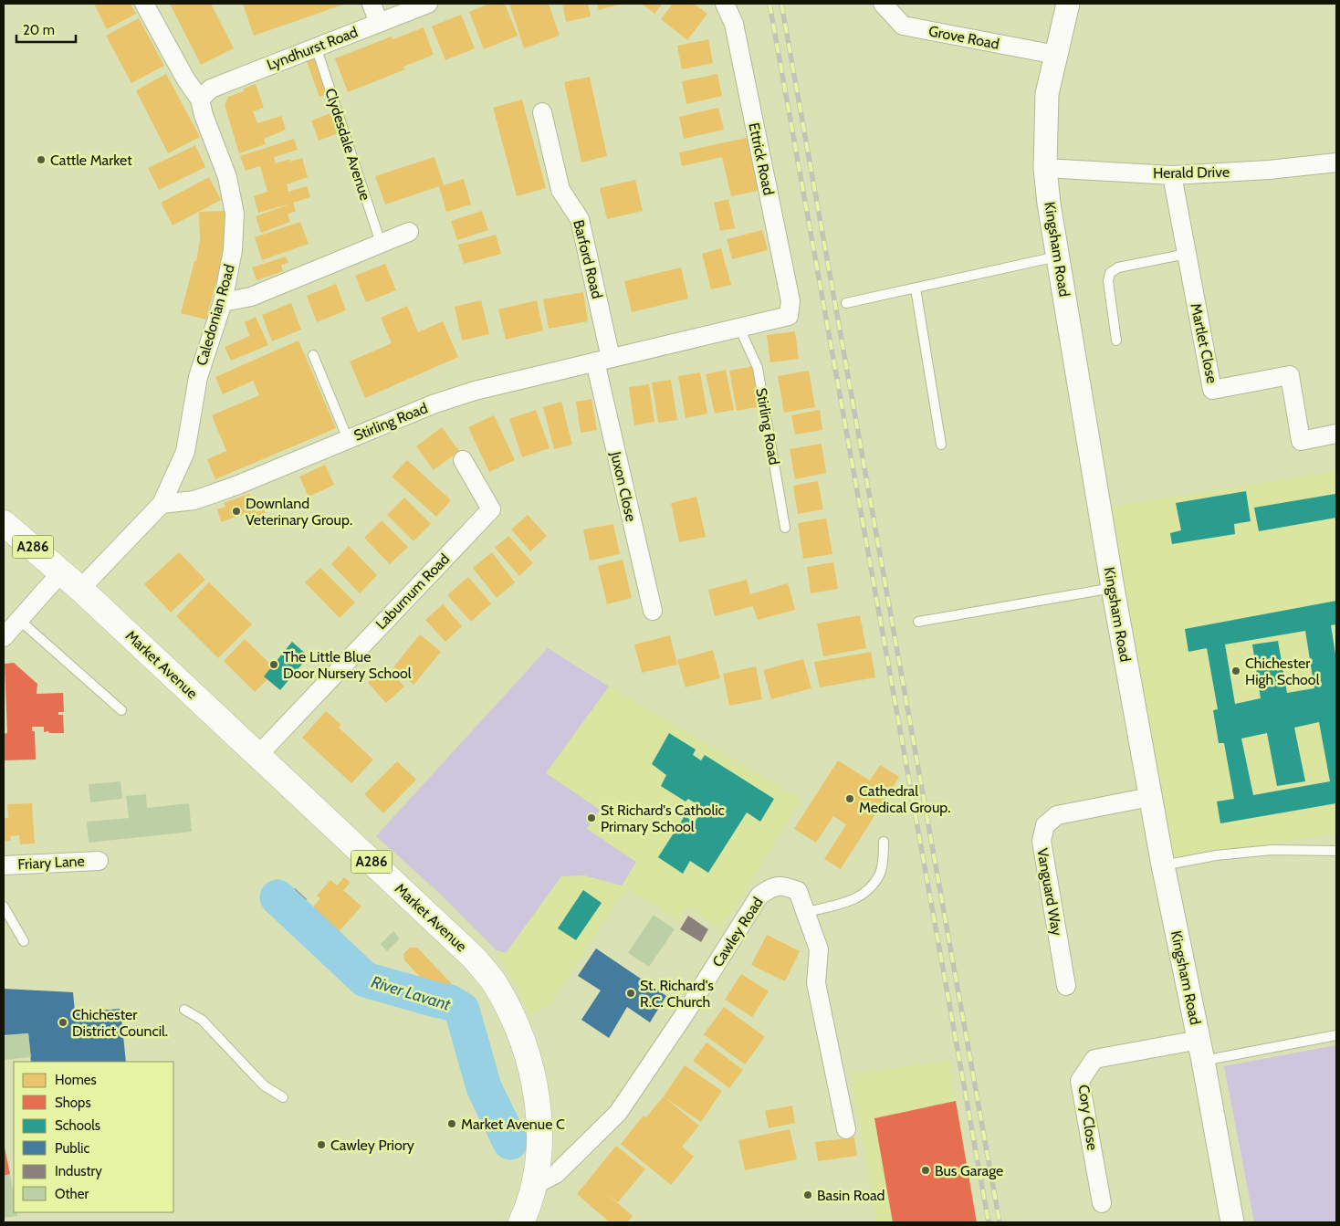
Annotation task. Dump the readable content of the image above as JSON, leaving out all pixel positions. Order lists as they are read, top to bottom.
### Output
{
  "streets": {
    "main road": ["A286", "Market Avenue"],
    "street": [
      "Grove Road",
      "Lyndhurst Road",
      "Ettrick Road",
      "Herald Drive",
      "Kingsham Road",
      "Barford Road",
      "Caledonian Road",
      "Martlet Close",
      "Stirling Road",
      "Juxon Close",
      "Laburnum Road",
      "Friary Lane",
      "Vanguard Way",
      "Cawley Road",
      "Cory Close"
    ],
    "lane": ["Clydesdale Avenue"]
  },
  "crossings": [
    ["Grove Road", "Kingsham Road"],
    ["Lyndhurst Road", "Clydesdale Avenue"],
    ["Lyndhurst Road", "Caledonian Road"],
    ["Ettrick Road", "Stirling Road"],
    ["Herald Drive", "Kingsham Road"],
    ["Herald Drive", "Martlet Close"],
    ["Kingsham Road", "Vanguard Way"],
    ["Kingsham Road", "Cory Close"],
    ["Barford Road", "Stirling Road"],
    ["Barford Road", "Juxon Close"],
    ["Caledonian Road", "Stirling Road"],
    ["Stirling Road", "Juxon Close"],
    ["A286", "Market Avenue"],
    ["Laburnum Road", "Market Avenue"],
    ["Market Avenue", "Cawley Road"]
  ],
  "water": ["River Lavant"],
  "places": [
    "Cattle Market",
    "Downland Veterinary Group.",
    "The Little Blue Door Nursery School",
    "Chichester High School",
    "Cathedral Medical Group.",
    "St Richard's Catholic Primary School",
    "St. Richard's R.C. Church",
    "Chichester District Council.",
    "Market Avenue C",
    "Cawley Priory",
    "Bus Garage",
    "Basin Road"
  ],
  "legend": [
    "Homes",
    "Shops",
    "Schools",
    "Public",
    "Industry",
    "Other"
  ],
  "scale_bar": "20 m"
}
